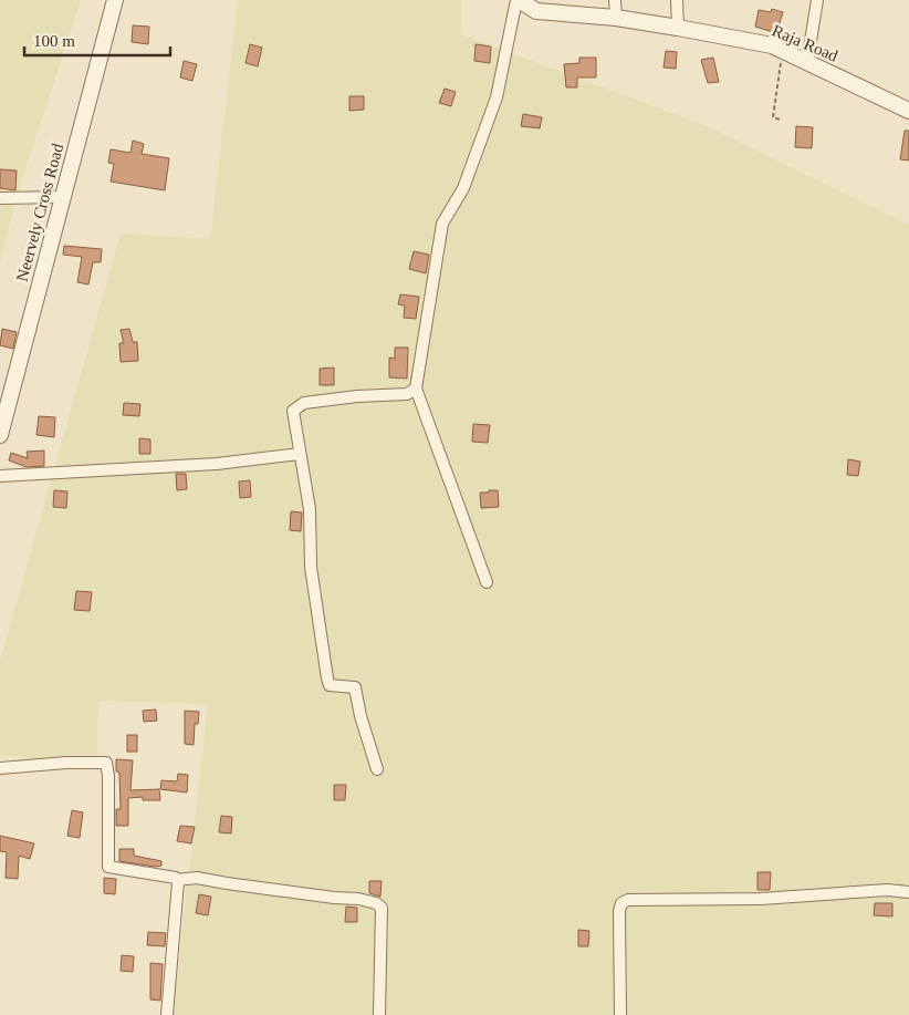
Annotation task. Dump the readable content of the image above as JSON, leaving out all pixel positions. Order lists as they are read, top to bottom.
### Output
{
  "streets": {
    "street": ["Raja Road", "Neervely Cross Road"]
  },
  "scale_bar": "100 m"
}
